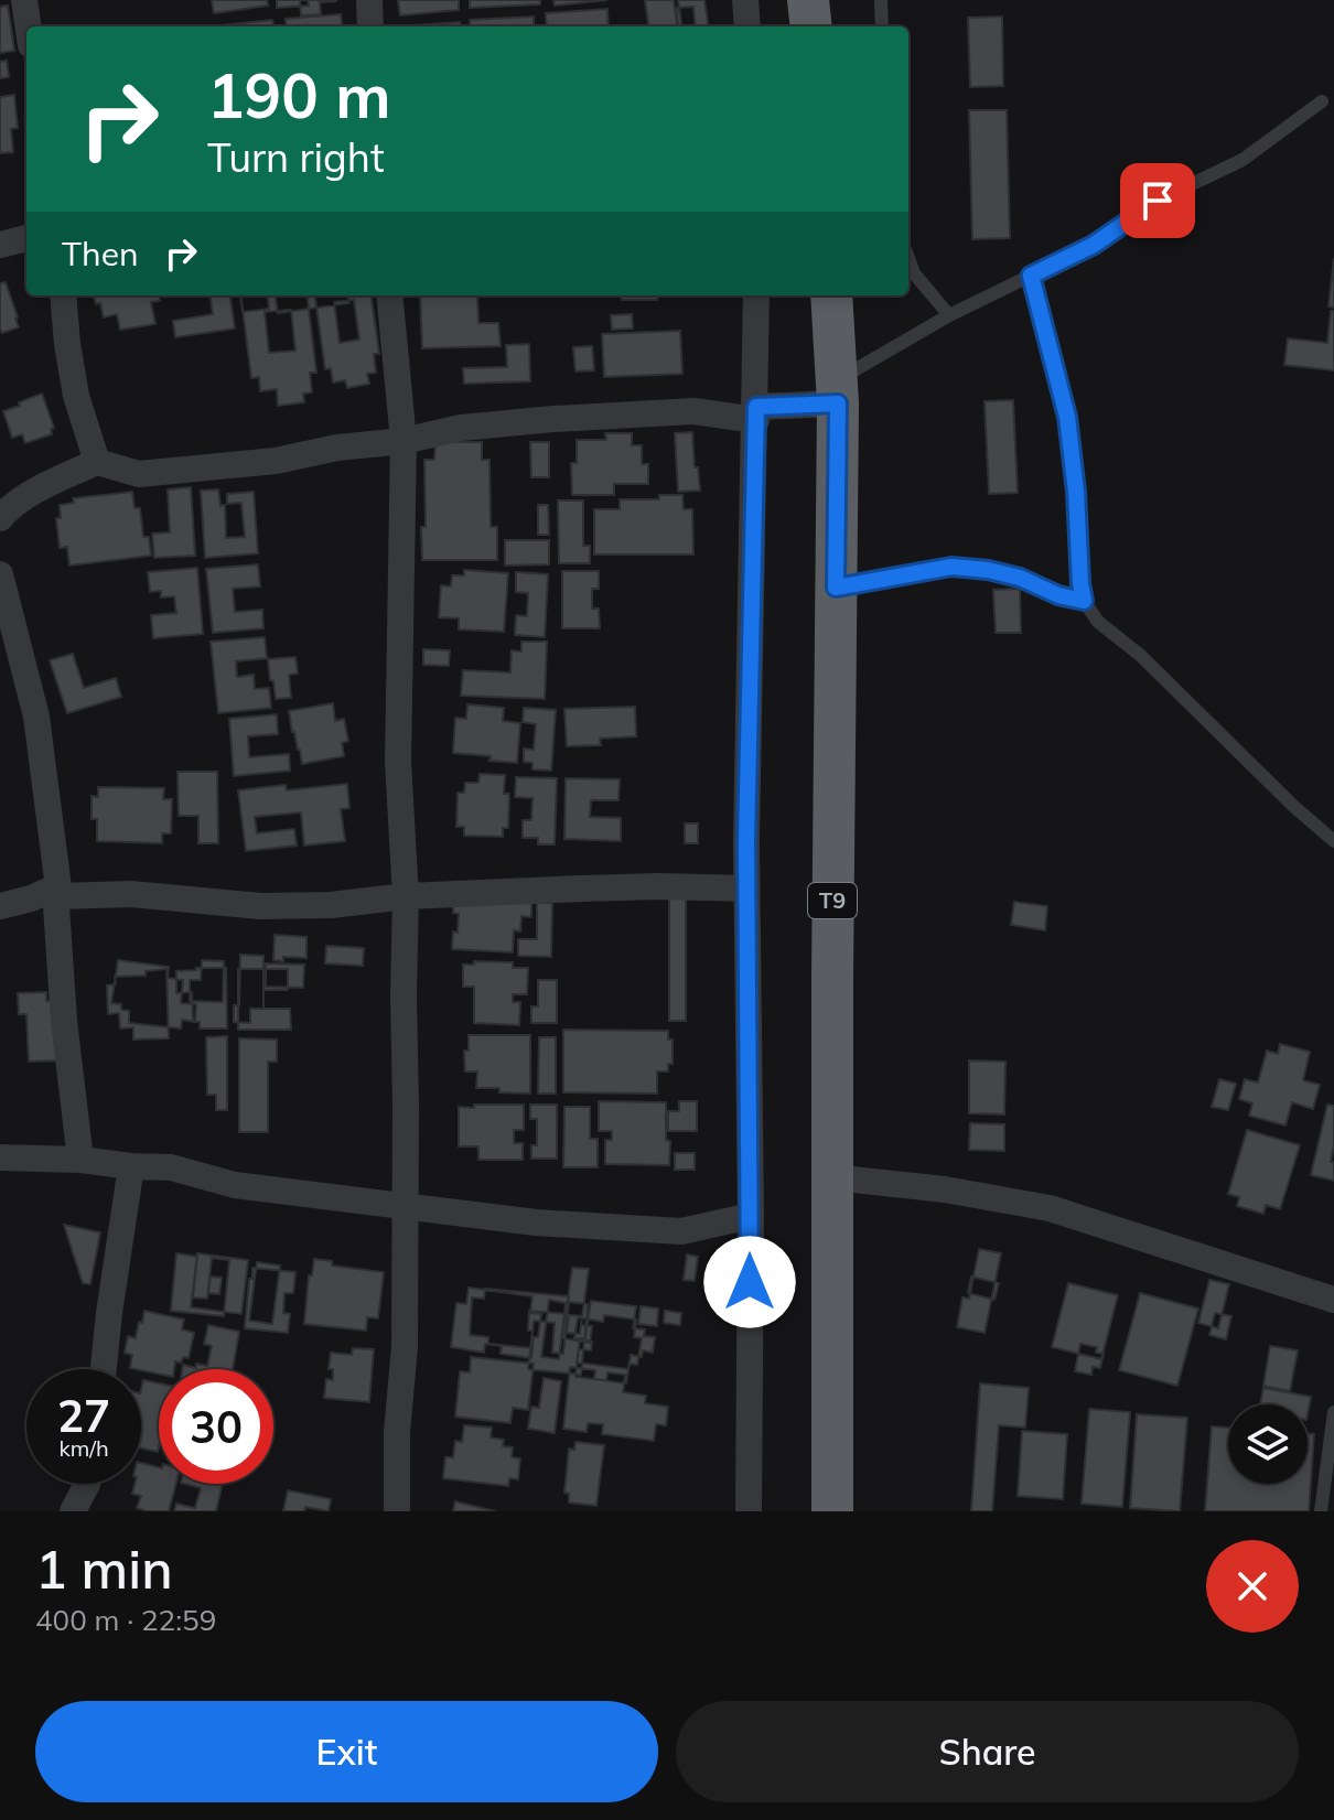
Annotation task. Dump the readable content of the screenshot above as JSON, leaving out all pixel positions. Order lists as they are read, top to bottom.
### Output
{
  "streets": {
    "highway": ["T9"]
  },
  "page": {
    "turn": ["190 m", "Turn right"],
    "then": "Then",
    "speed": "27 km/h",
    "limit": "30",
    "heading": ["1 min", "400 m · 22:59"],
    "buttons": ["Exit", "Share"]
  }
}
